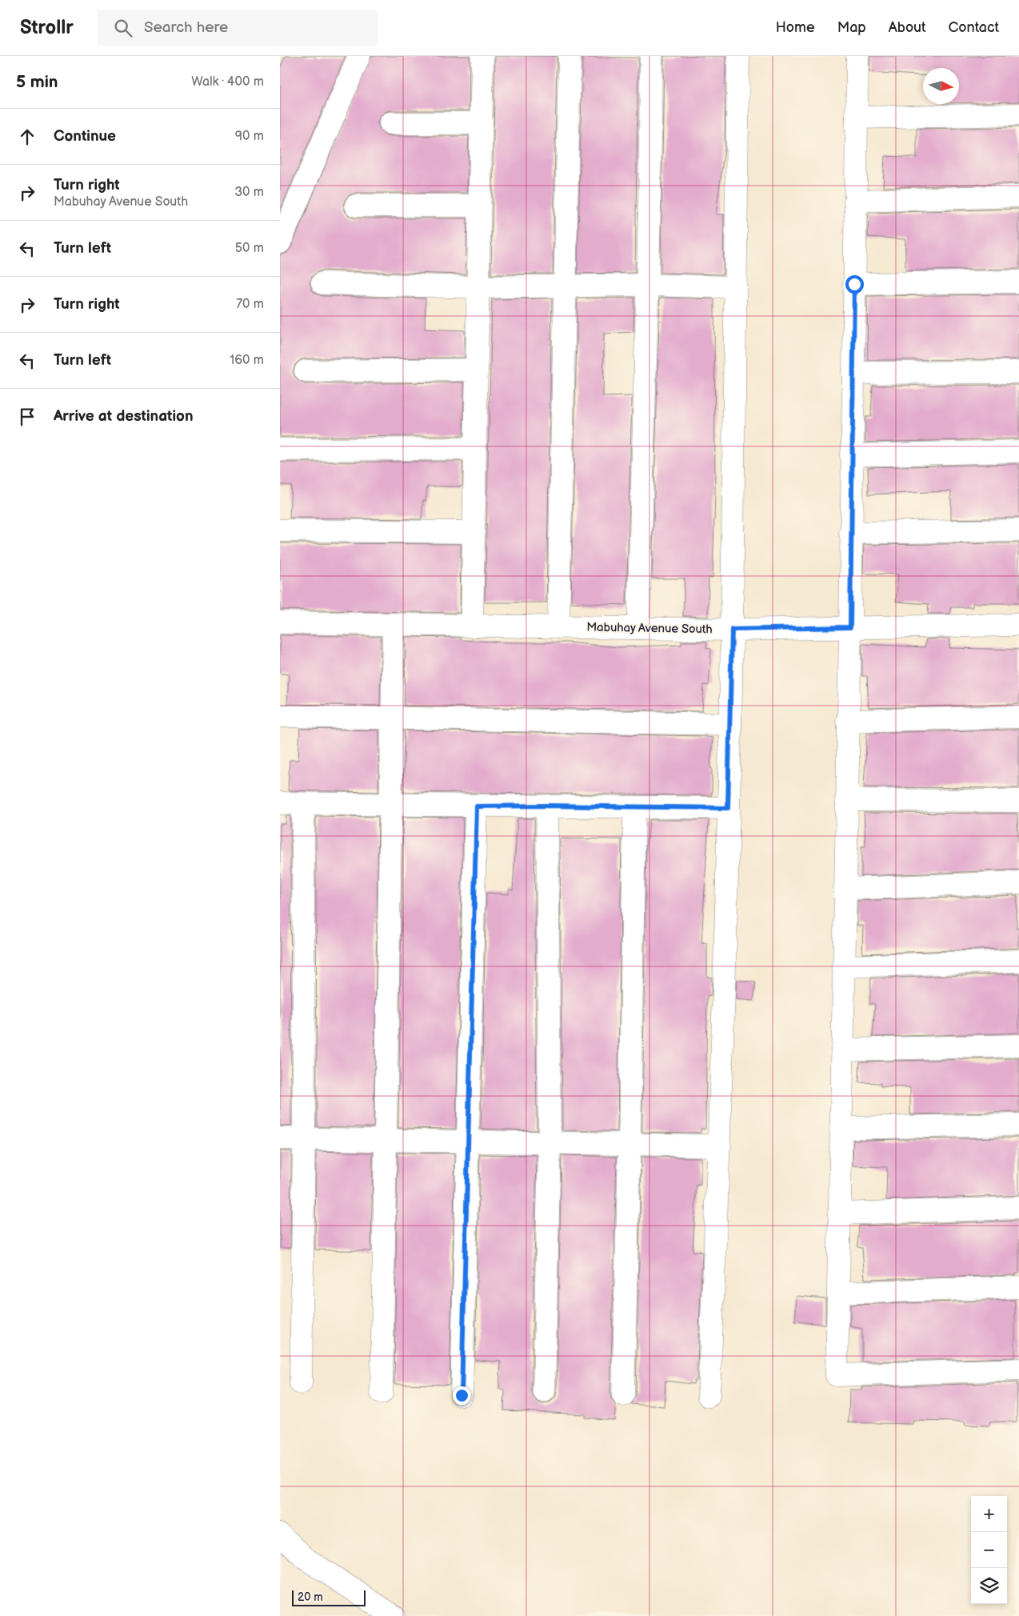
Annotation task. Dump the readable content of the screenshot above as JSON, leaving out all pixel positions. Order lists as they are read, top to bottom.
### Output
{
  "streets": {
    "street": ["Mabuhay Avenue South"]
  },
  "scale_bar": "20 m",
  "north": "right",
  "page": {
    "header": "Strollr",
    "search": "Search here",
    "nav": [
      "Home",
      "Map",
      "About",
      "Contact"
    ],
    "heading": ["5 min", "Walk · 400 m"],
    "list": [
      ["Continue", "90 m"],
      ["Turn right", "Mabuhay Avenue South", "30 m"],
      ["Turn left", "50 m"],
      ["Turn right", "70 m"],
      ["Turn left", "160 m"],
      "Arrive at destination"
    ],
    "map_buttons": ["+", "−"],
    "scale": "20 m"
  }
}
